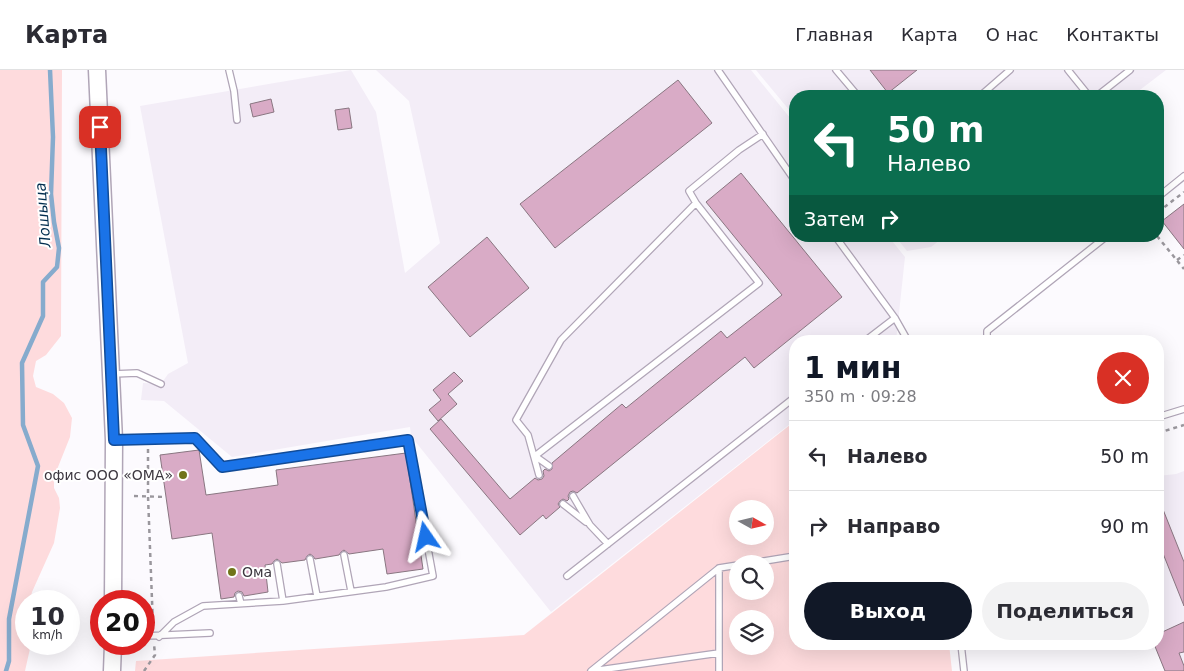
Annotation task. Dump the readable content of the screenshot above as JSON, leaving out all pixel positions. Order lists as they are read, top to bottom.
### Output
{
  "water": ["Лошыца"],
  "places": ["офис ООО «ОМА»", "Ома"],
  "north": "right",
  "page": {
    "header": "Карта",
    "nav": [
      "Главная",
      "Карта",
      "О нас",
      "Контакты"
    ],
    "turn": ["50 m", "Налево"],
    "then": "Затем",
    "heading": ["1 мин", "350 m · 09:28"],
    "list": [
      {
        "name": "Налево",
        "value": "50 m"
      },
      {
        "name": "Направо",
        "value": "90 m"
      }
    ],
    "buttons": ["Выход", "Поделиться"],
    "speed": "10 km/h",
    "limit": "20"
  }
}
